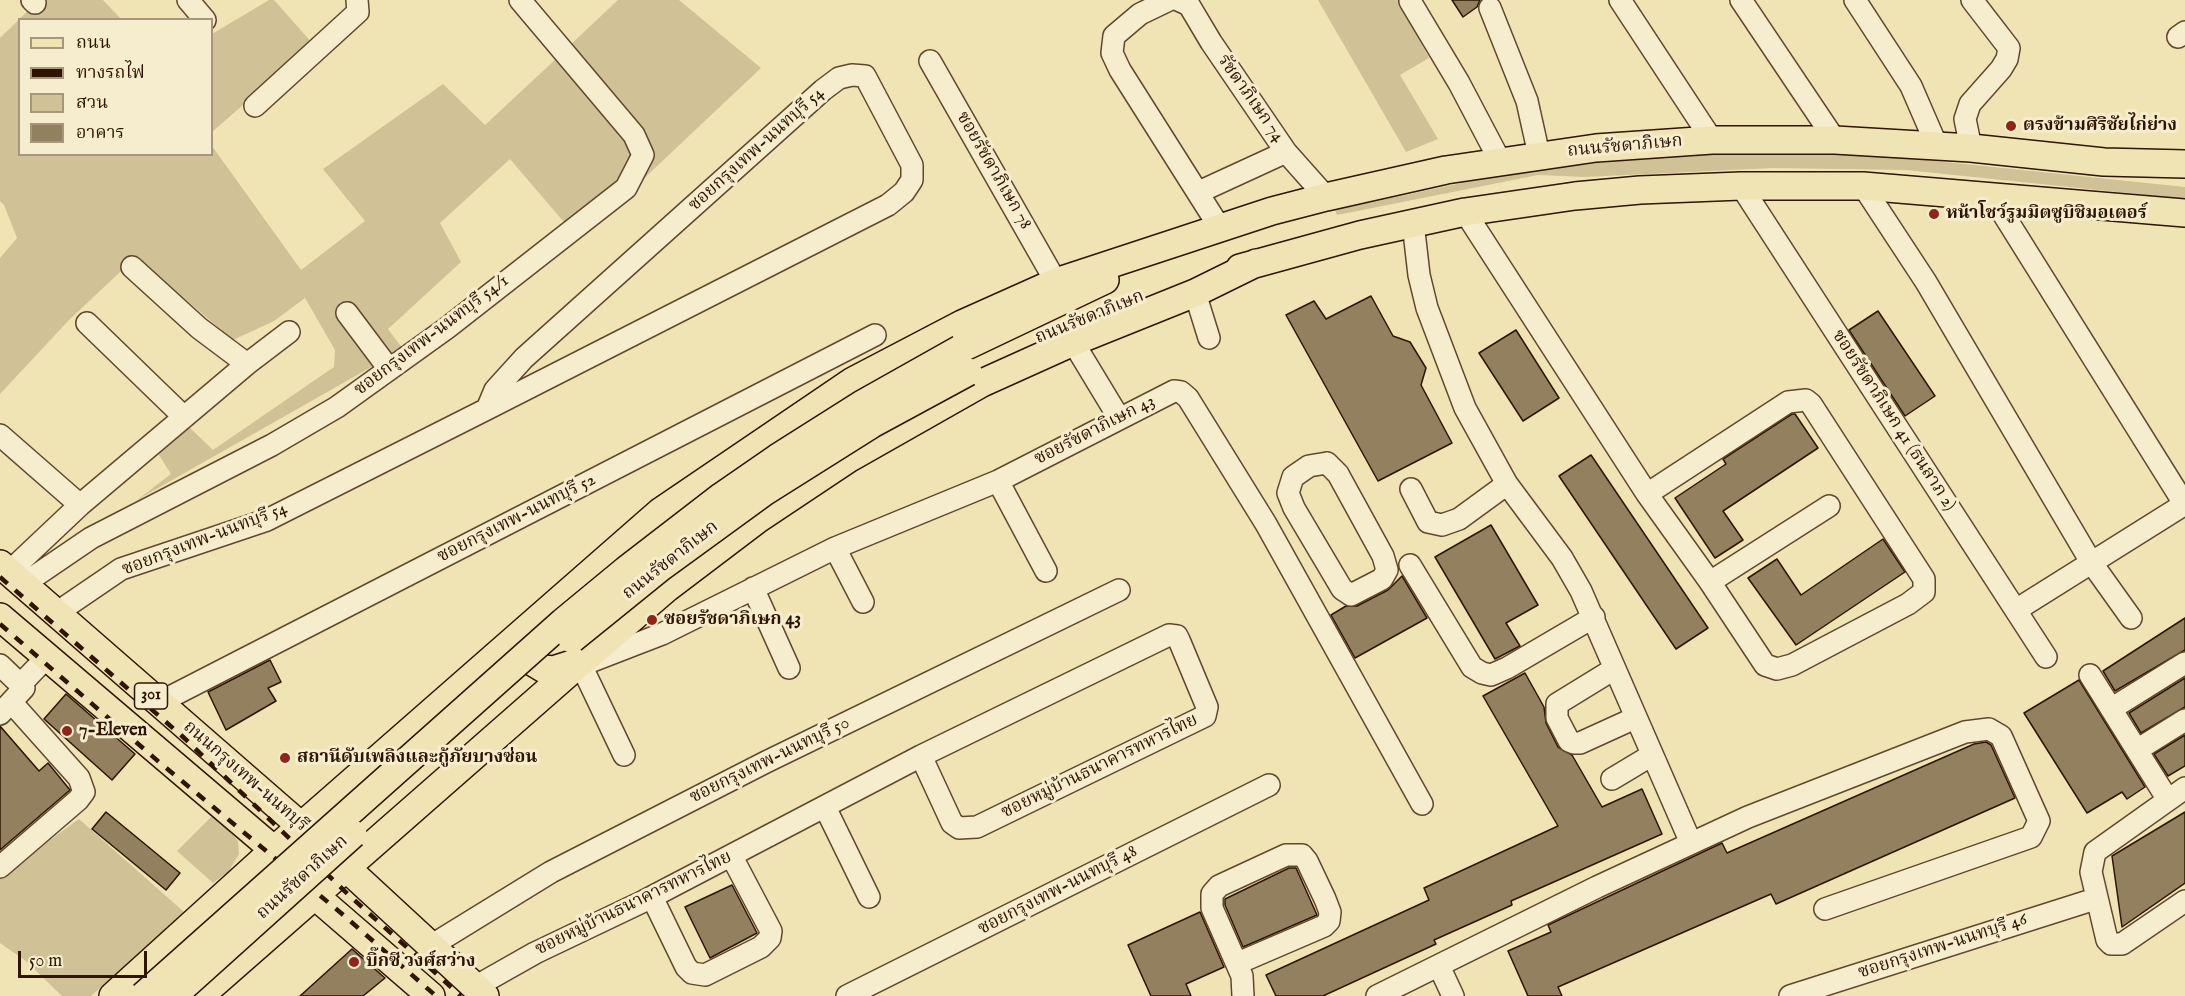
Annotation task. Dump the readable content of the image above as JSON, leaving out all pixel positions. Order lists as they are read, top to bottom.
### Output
{
  "streets": {
    "main road": ["ถนนรัชดาภิเษก", "301", "ถนนกรุงเทพ-นนทบุรี"],
    "street": [
      "รัชดาภิเษก 74",
      "ซอยกรุงเทพ-นนทบุรี 54",
      "ซอยรัชดาภิเษก 78",
      "ซอยกรุงเทพ-นนทบุรี 54/1",
      "ซอยรัชดาภิเษก 41 (ธนลาภ 2)",
      "ซอยรัชดาภิเษก 43",
      "ซอยกรุงเทพ-นนทบุรี 52",
      "ซอยกรุงเทพ-นนทบุรี 50",
      "ซอยหมู่บ้านธนาคารทหารไทย",
      "ซอยกรุงเทพ-นนทบุรี 48",
      "ซอยกรุงเทพ-นนทบุรี 46"
    ]
  },
  "crossings": [
    ["รัชดาภิเษก 74", "ถนนรัชดาภิเษก"],
    ["ถนนรัชดาภิเษก", "ซอยรัชดาภิเษก 78"],
    ["ถนนรัชดาภิเษก", "ซอยรัชดาภิเษก 41 (ธนลาภ 2)"],
    ["ถนนรัชดาภิเษก", "ซอยรัชดาภิเษก 43"],
    ["ถนนรัชดาภิเษก", "ถนนกรุงเทพ-นนทบุรี"],
    ["ซอยกรุงเทพ-นนทบุรี 54", "ถนนกรุงเทพ-นนทบุรี"],
    ["ซอยกรุงเทพ-นนทบุรี 54/1", "ถนนกรุงเทพ-นนทบุรี"],
    ["ซอยกรุงเทพ-นนทบุรี 52", "ถนนกรุงเทพ-นนทบุรี"],
    ["ซอยกรุงเทพ-นนทบุรี 50", "ถนนกรุงเทพ-นนทบุรี"],
    ["ซอยหมู่บ้านธนาคารทหารไทย", "ถนนกรุงเทพ-นนทบุรี"]
  ],
  "places": [
    "ตรงข้ามศิริชัยไก่ย่าง",
    "หน้าโชว์รูมมิตซูบิชิมอเตอร์",
    "ซอยรัชดาภิเษก 43",
    "7-Eleven",
    "สถานีดับเพลิงและกู้ภัยบางซ่อน",
    "บิ๊กซี วงศ์สว่าง"
  ],
  "legend": [
    "ถนน",
    "ทางรถไฟ",
    "สวน",
    "อาคาร"
  ],
  "scale_bar": "50 m"
}
